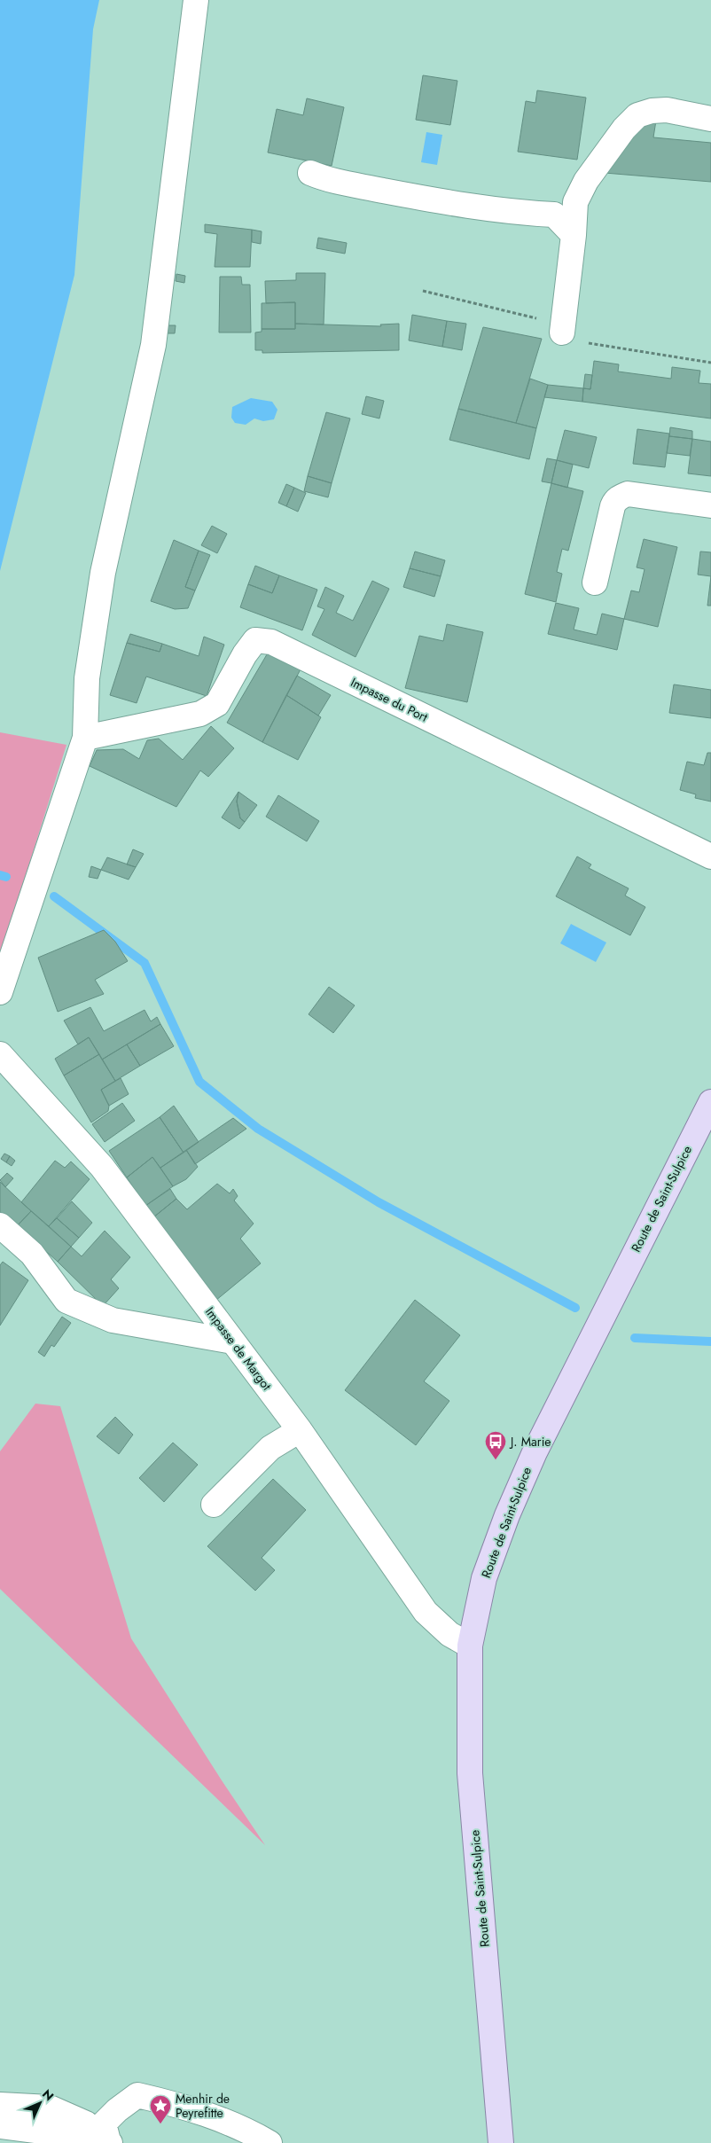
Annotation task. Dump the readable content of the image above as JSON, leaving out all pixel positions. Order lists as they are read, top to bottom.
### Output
{
  "streets": {
    "main road": ["Route de Saint-Sulpice"],
    "street": ["Impasse du Port", "Impasse de Margot"]
  },
  "crossings": [
    ["Route de Saint-Sulpice", "Impasse de Margot"]
  ],
  "places": {
    "bus stop": ["J. Marie"],
    "place": ["Menhir de Peyrefitte"]
  },
  "north": "top right"
}
